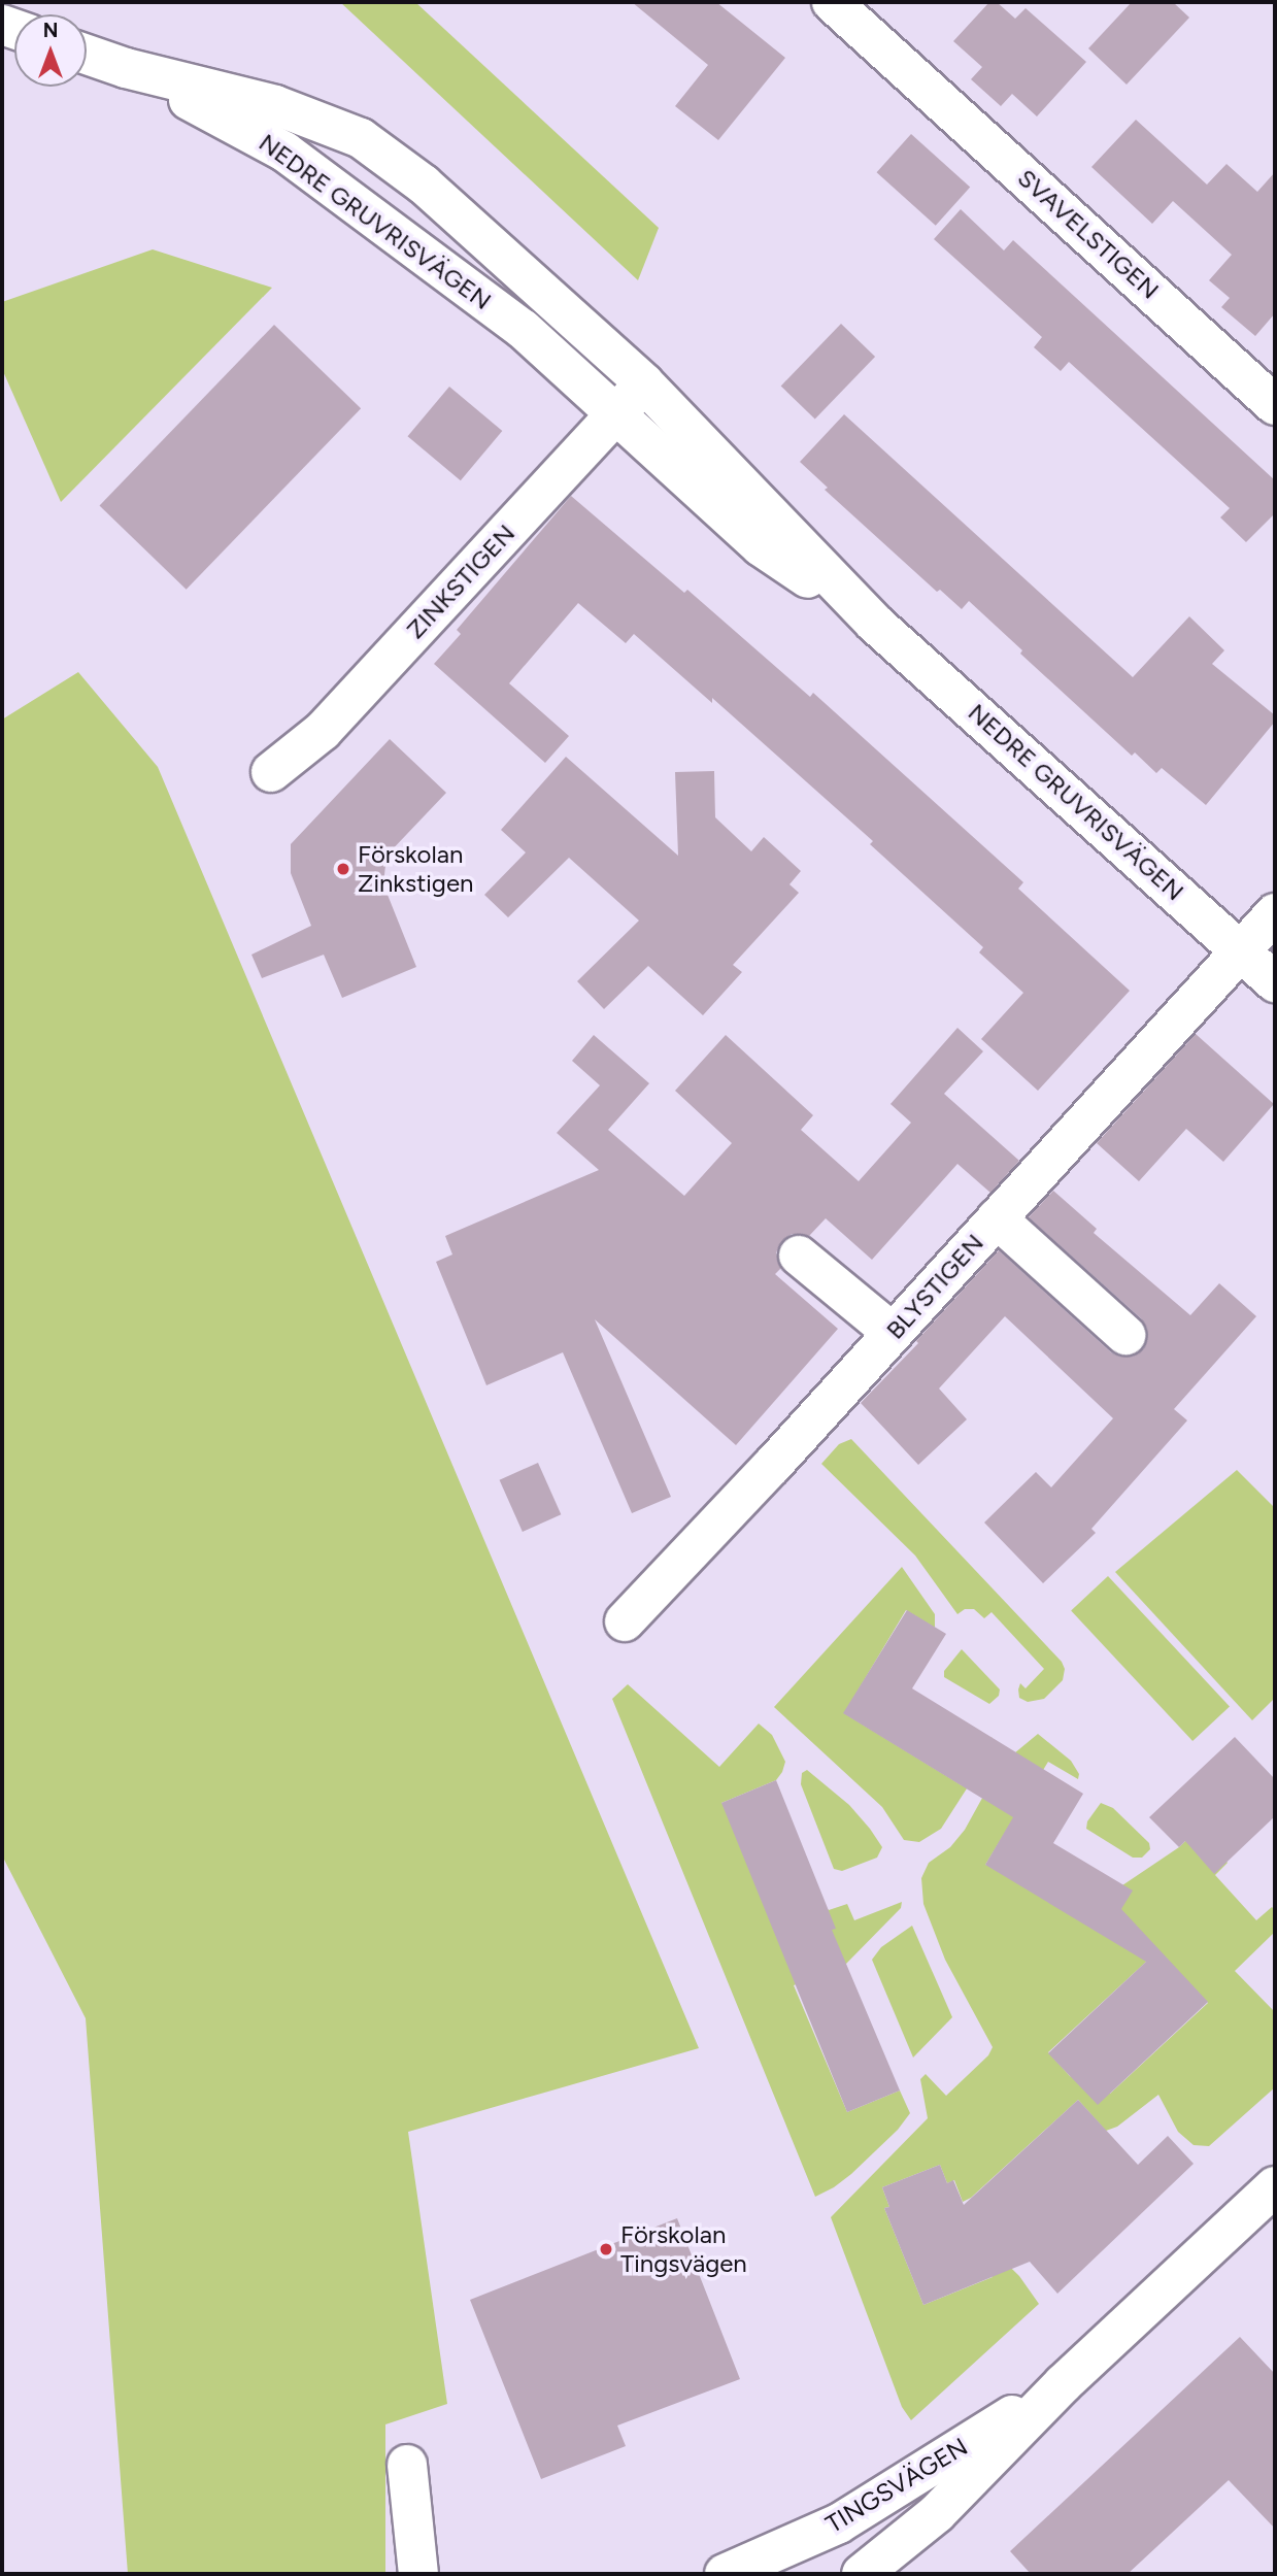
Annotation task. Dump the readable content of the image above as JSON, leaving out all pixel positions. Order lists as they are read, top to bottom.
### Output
{
  "streets": {
    "street": [
      "NEDRE GRUVRISVÄGEN",
      "SVAVELSTIGEN",
      "ZINKSTIGEN",
      "BLYSTIGEN",
      "TINGSVÄGEN"
    ]
  },
  "crossings": [
    ["NEDRE GRUVRISVÄGEN", "ZINKSTIGEN"],
    ["NEDRE GRUVRISVÄGEN", "BLYSTIGEN"]
  ],
  "places": ["Förskolan Zinkstigen", "Förskolan Tingsvägen"],
  "north": "top"
}
